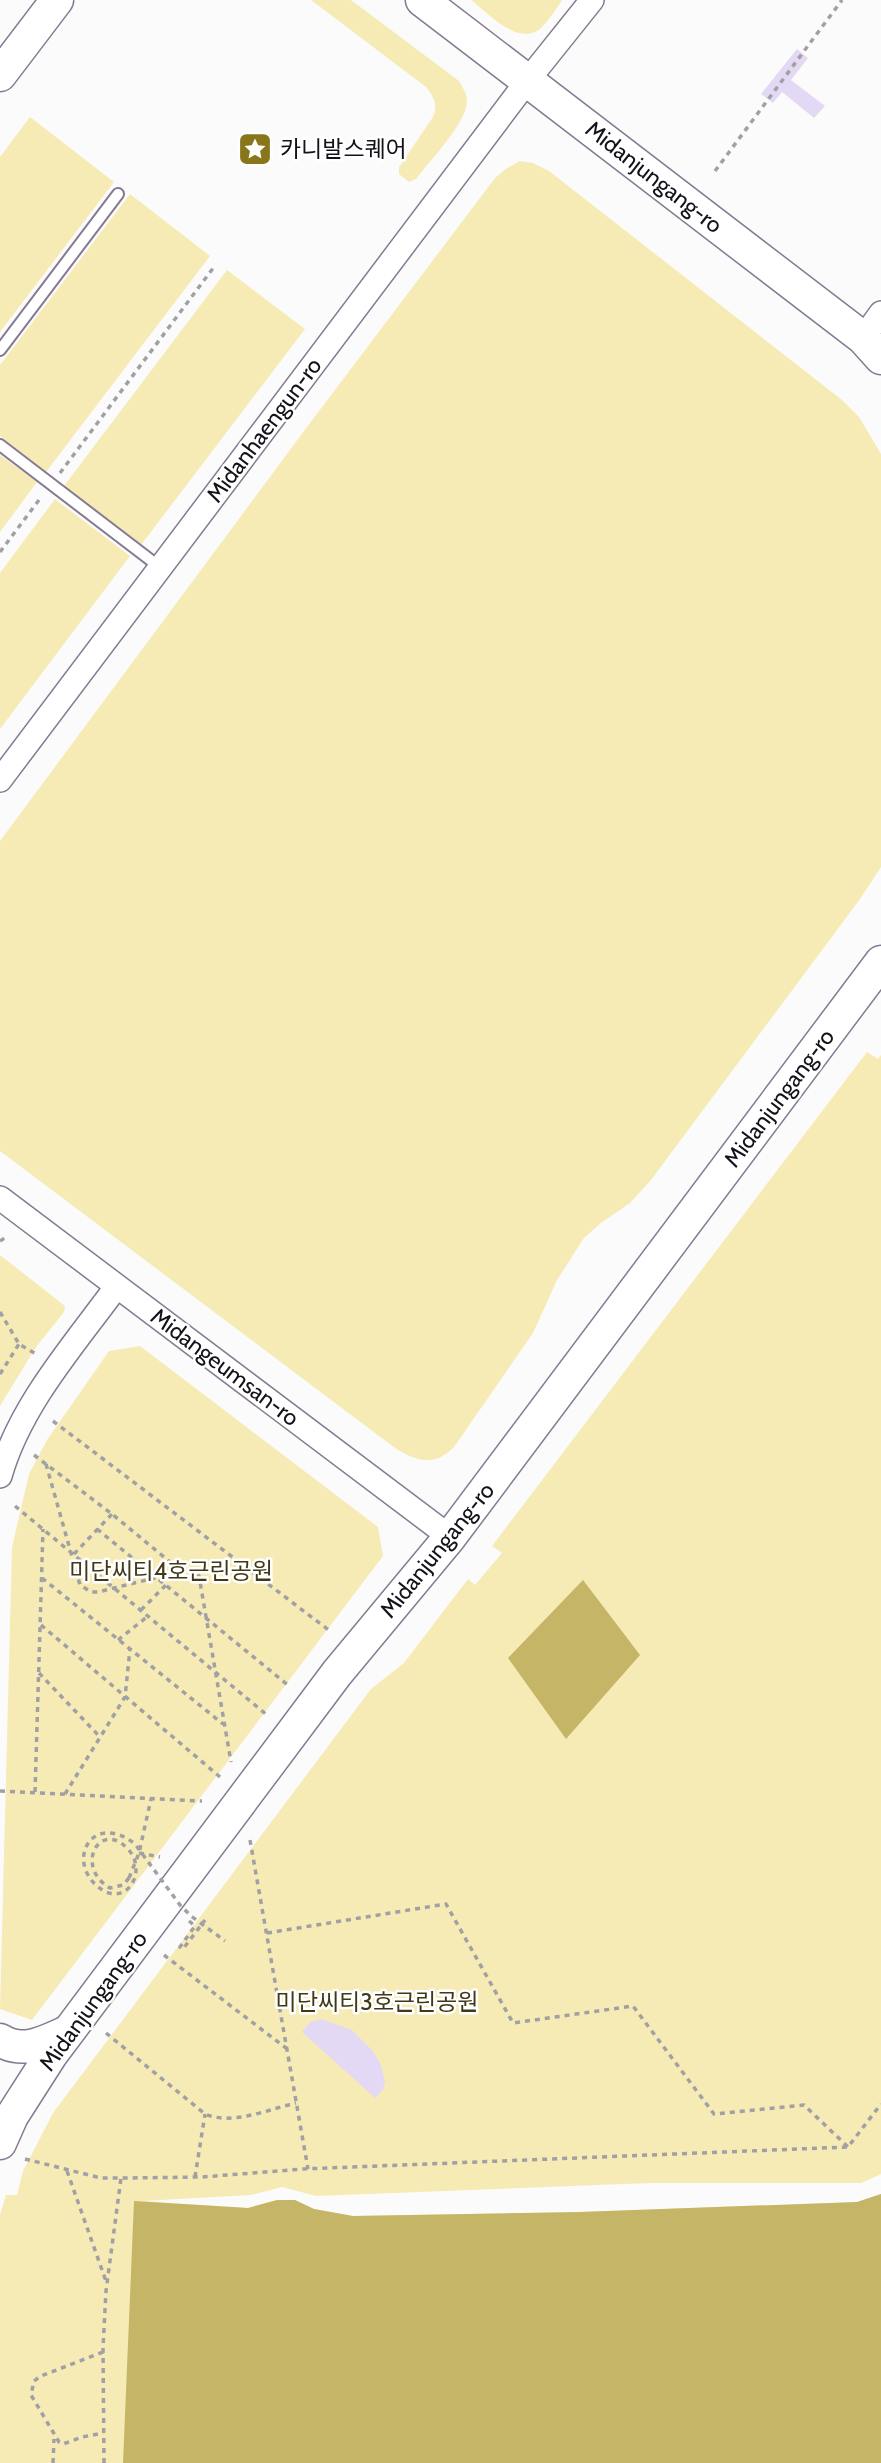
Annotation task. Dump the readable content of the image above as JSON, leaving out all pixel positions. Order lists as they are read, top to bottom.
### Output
{
  "streets": {
    "street": ["Midanjungang-ro", "Midanhaengun-ro", "Midangeumsan-ro"]
  },
  "crossings": [
    ["Midanjungang-ro", "Midanhaengun-ro"],
    ["Midanjungang-ro", "Midangeumsan-ro"]
  ],
  "parks": ["미단씨티4호근린공원", "미단씨티3호근린공원"],
  "places": {
    "place": ["카니발스퀘어"]
  }
}
